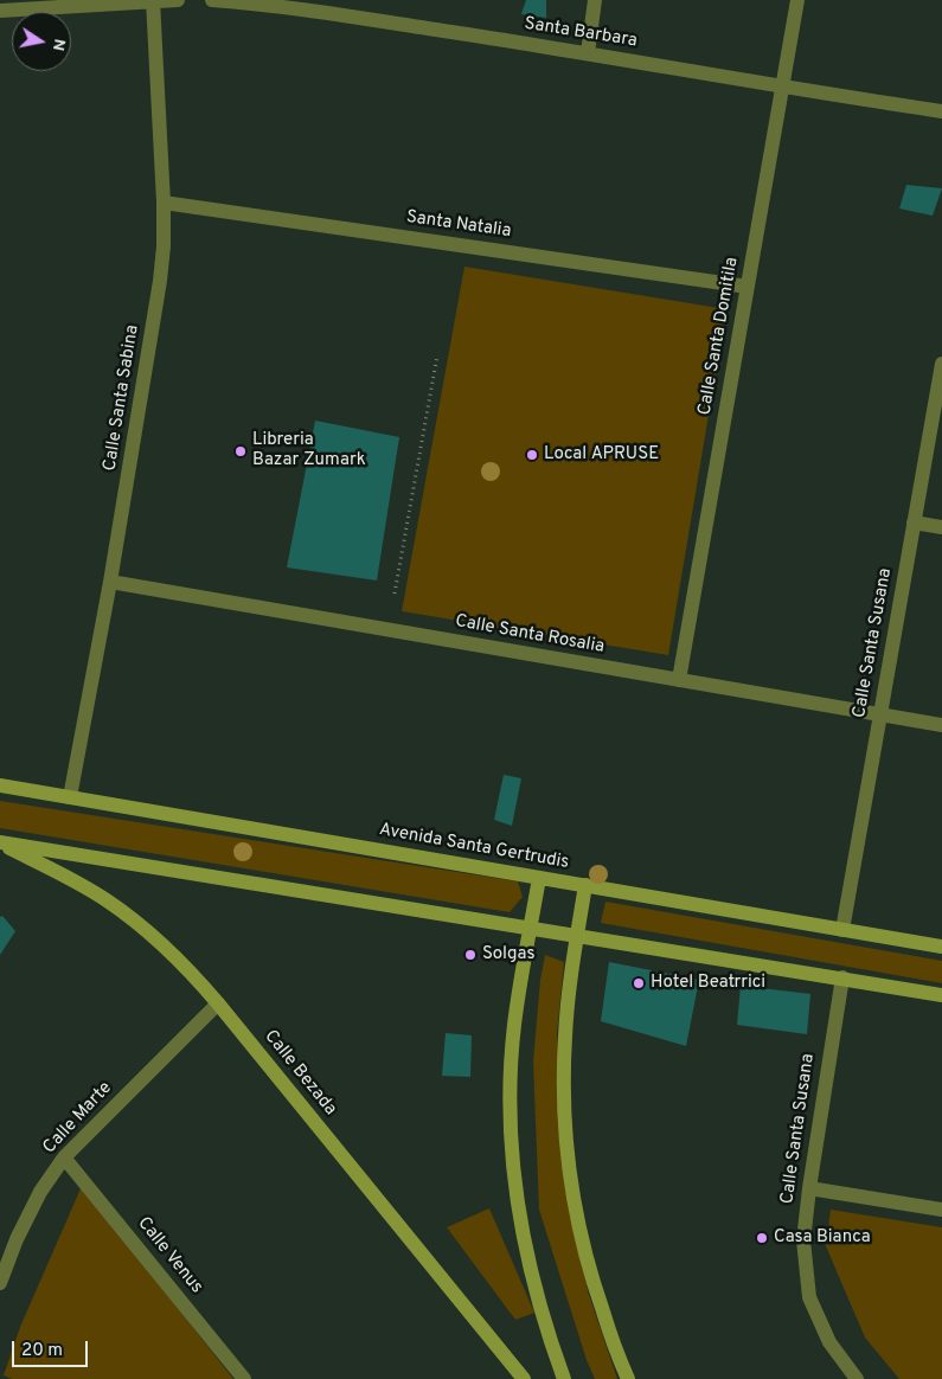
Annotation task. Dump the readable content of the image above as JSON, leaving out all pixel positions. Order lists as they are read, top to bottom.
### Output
{
  "streets": {
    "main road": ["Avenida Santa Gertrudis", "Calle Bezada"],
    "street": [
      "Santa Barbara",
      "Santa Natalia",
      "Calle Santa Domitila",
      "Calle Santa Sabina",
      "Calle Santa Rosalia",
      "Calle Santa Susana",
      "Calle Marte",
      "Calle Venus"
    ]
  },
  "crossings": [
    ["Santa Barbara", "Calle Santa Domitila"],
    ["Santa Natalia", "Calle Santa Domitila"],
    ["Santa Natalia", "Calle Santa Sabina"],
    ["Calle Santa Domitila", "Calle Santa Rosalia"],
    ["Calle Santa Sabina", "Calle Santa Rosalia"],
    ["Calle Santa Sabina", "Avenida Santa Gertrudis"],
    ["Calle Santa Rosalia", "Calle Santa Susana"],
    ["Calle Santa Susana", "Avenida Santa Gertrudis"],
    ["Calle Bezada", "Calle Marte"],
    ["Calle Marte", "Calle Venus"]
  ],
  "places": [
    "Libreria Bazar Zumark",
    "Local APRUSE",
    "Solgas",
    "Hotel Beatrrici",
    "Casa Bianca"
  ],
  "scale_bar": "20 m",
  "north": "right"
}
